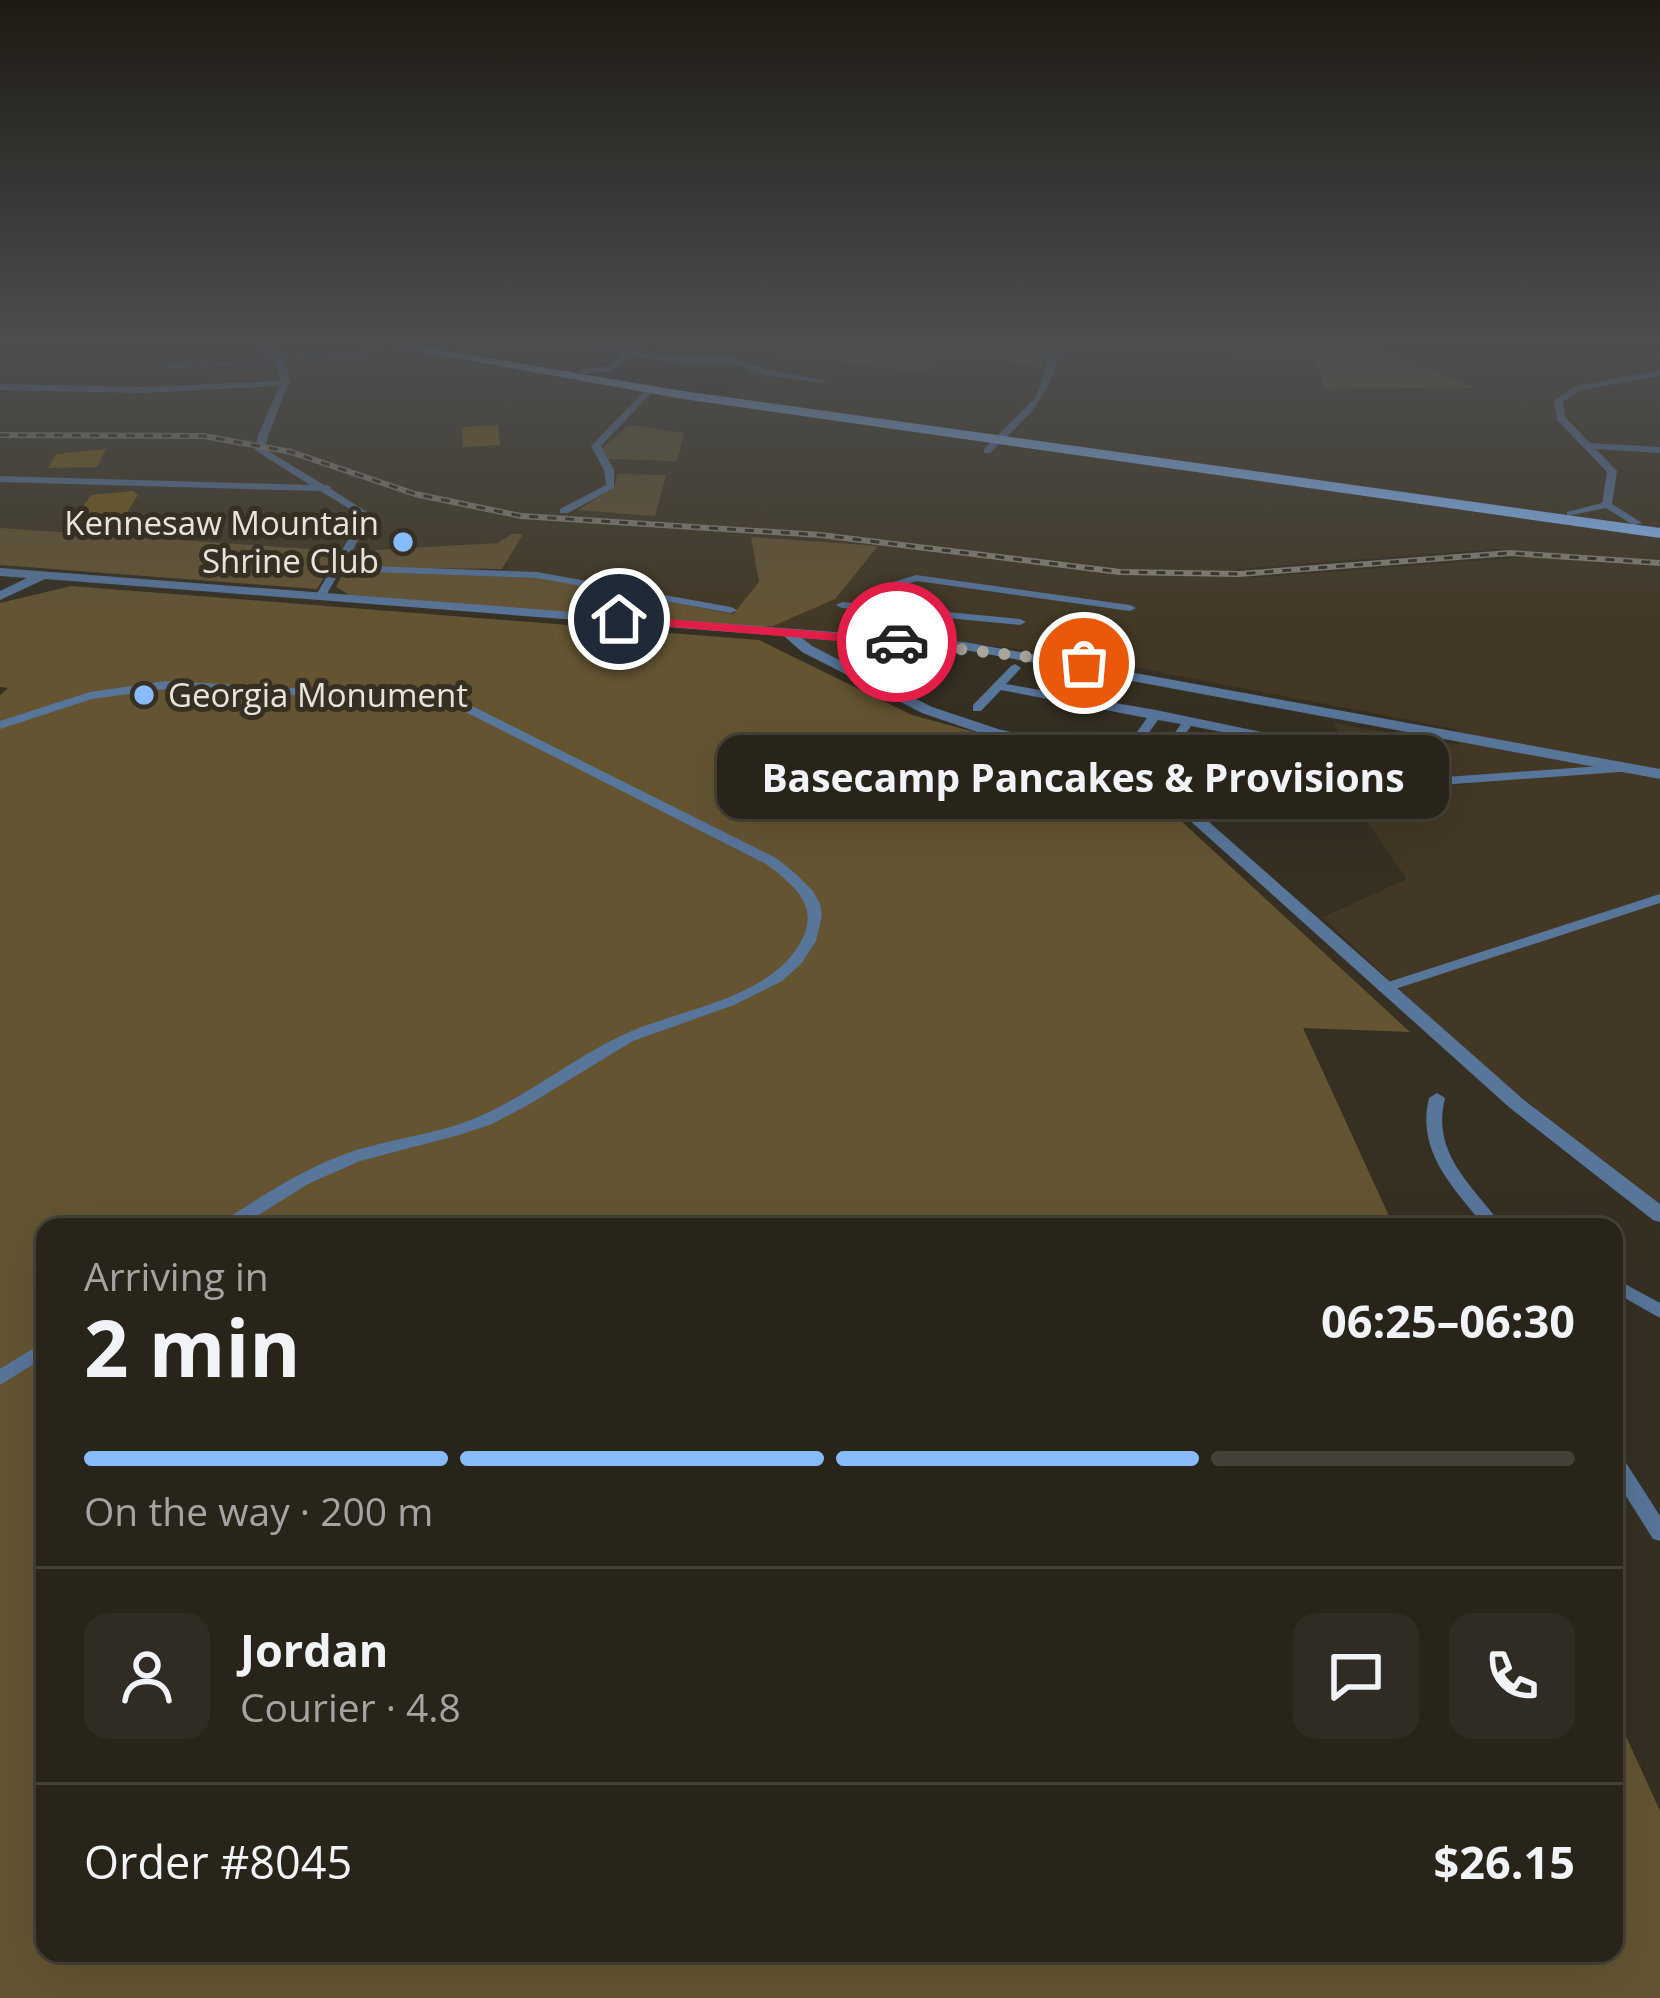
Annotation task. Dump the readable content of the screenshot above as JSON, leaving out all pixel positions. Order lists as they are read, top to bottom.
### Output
{
  "places": ["Kennesaw Mountain Shrine Club", "Basecamp Pancakes & Provisions", "Georgia Monument"],
  "page": {
    "bubble": "Basecamp Pancakes & Provisions",
    "heading": ["2 min", "Arriving in", "06:25–06:30"],
    "panel": [
      "Jordan",
      "Courier · 4.8",
      "Order #8045",
      "$26.15"
    ],
    "bar": "On the way · 200 m"
  }
}
